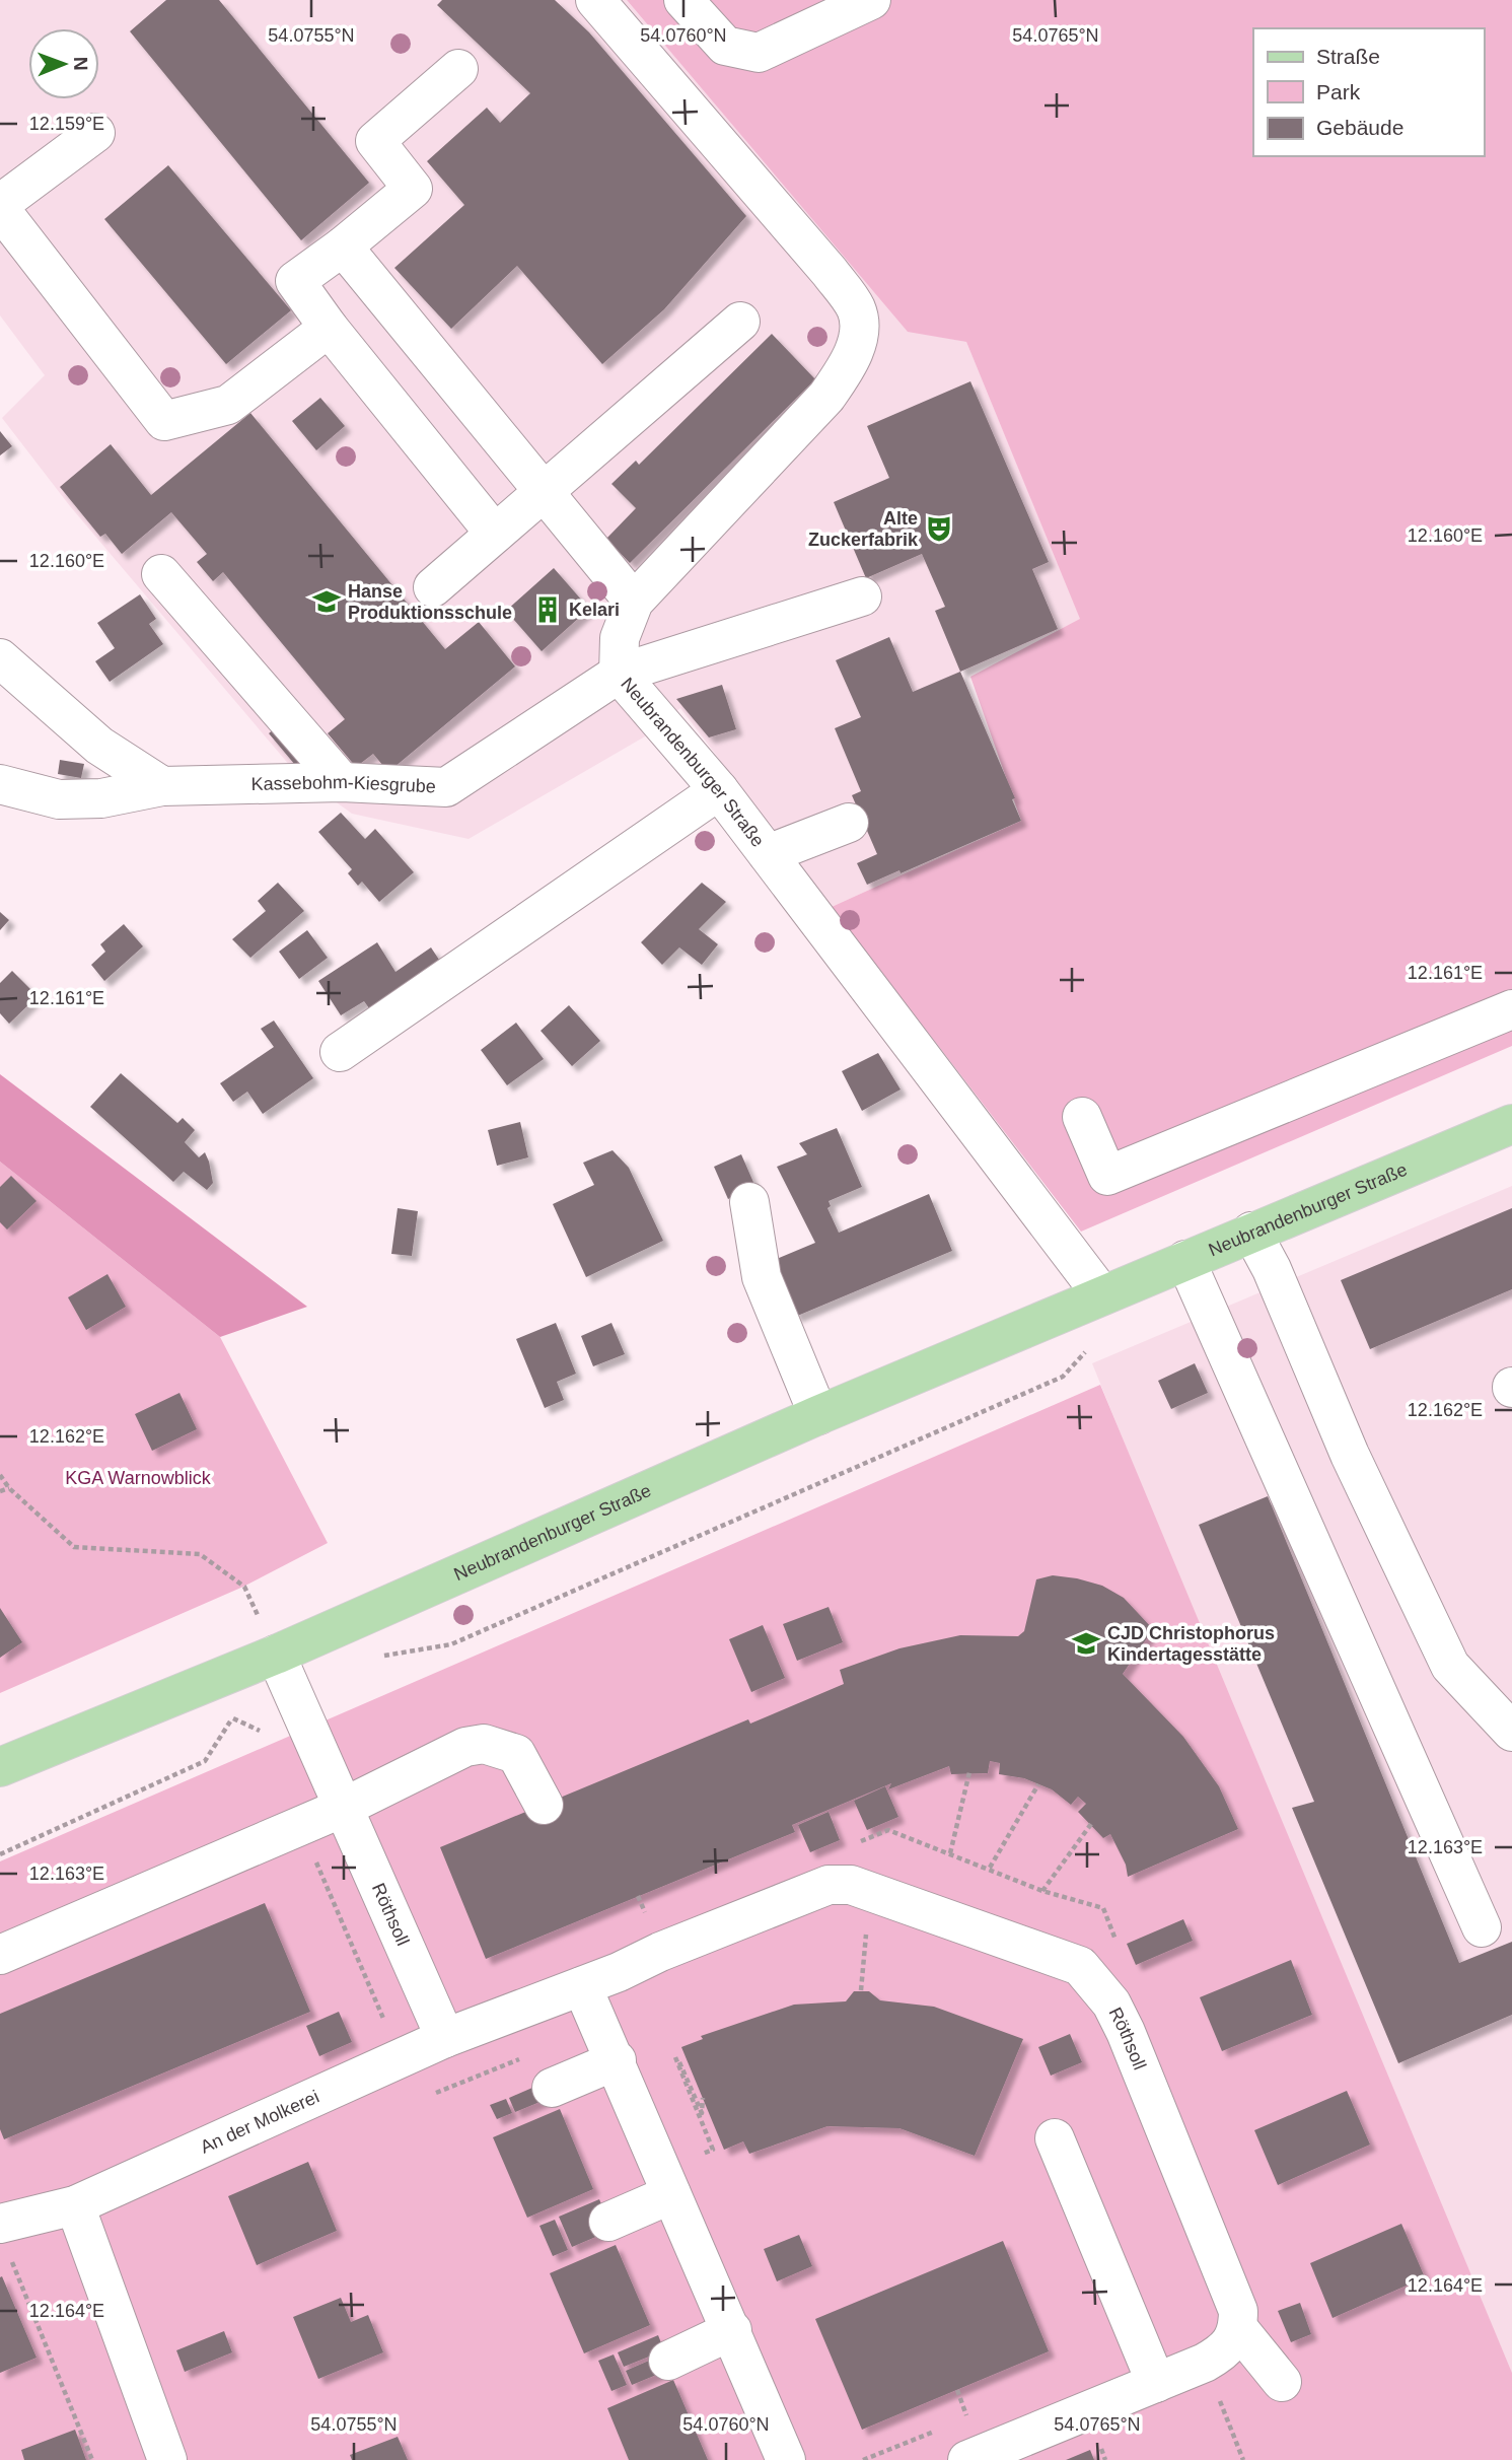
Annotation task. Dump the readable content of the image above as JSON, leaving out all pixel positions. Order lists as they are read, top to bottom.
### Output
{
  "streets": {
    "main road": ["Neubrandenburger Straße"],
    "street": ["Kassebohm-Kiesgrube", "Röthsoll", "An der Molkerei"]
  },
  "crossings": [
    ["Neubrandenburger Straße", "Kassebohm-Kiesgrube"],
    ["Neubrandenburger Straße", "Röthsoll"],
    ["Röthsoll", "An der Molkerei"]
  ],
  "parks": ["KGA Warnowblick"],
  "places": {
    "theatre": ["Alte Zuckerfabrik"],
    "school or university": ["Hanse Produktionsschule", "CJD Christophorus Kindertagesstätte"],
    "building": ["Kelari"]
  },
  "legend": ["Straße", "Park", "Gebäude"],
  "north": "right",
  "coordinates": [
    "54.0755°N",
    "54.0760°N",
    "54.0765°N",
    "12.159°E",
    "12.160°E",
    "12.161°E",
    "12.162°E",
    "12.163°E",
    "12.164°E"
  ]
}
